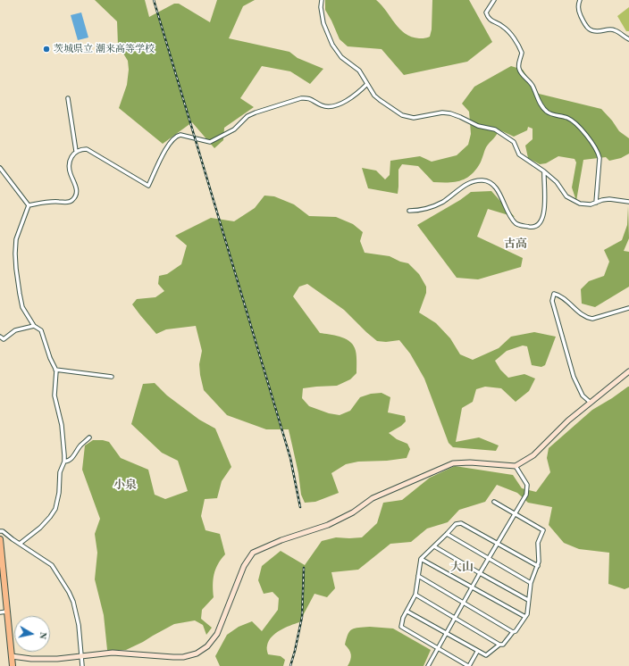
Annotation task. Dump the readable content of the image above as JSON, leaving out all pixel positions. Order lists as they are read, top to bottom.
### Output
{
  "districts": ["古高", "小泉", "大山"],
  "places": ["茨城県立 潮来高等学校"],
  "north": "right"
}
